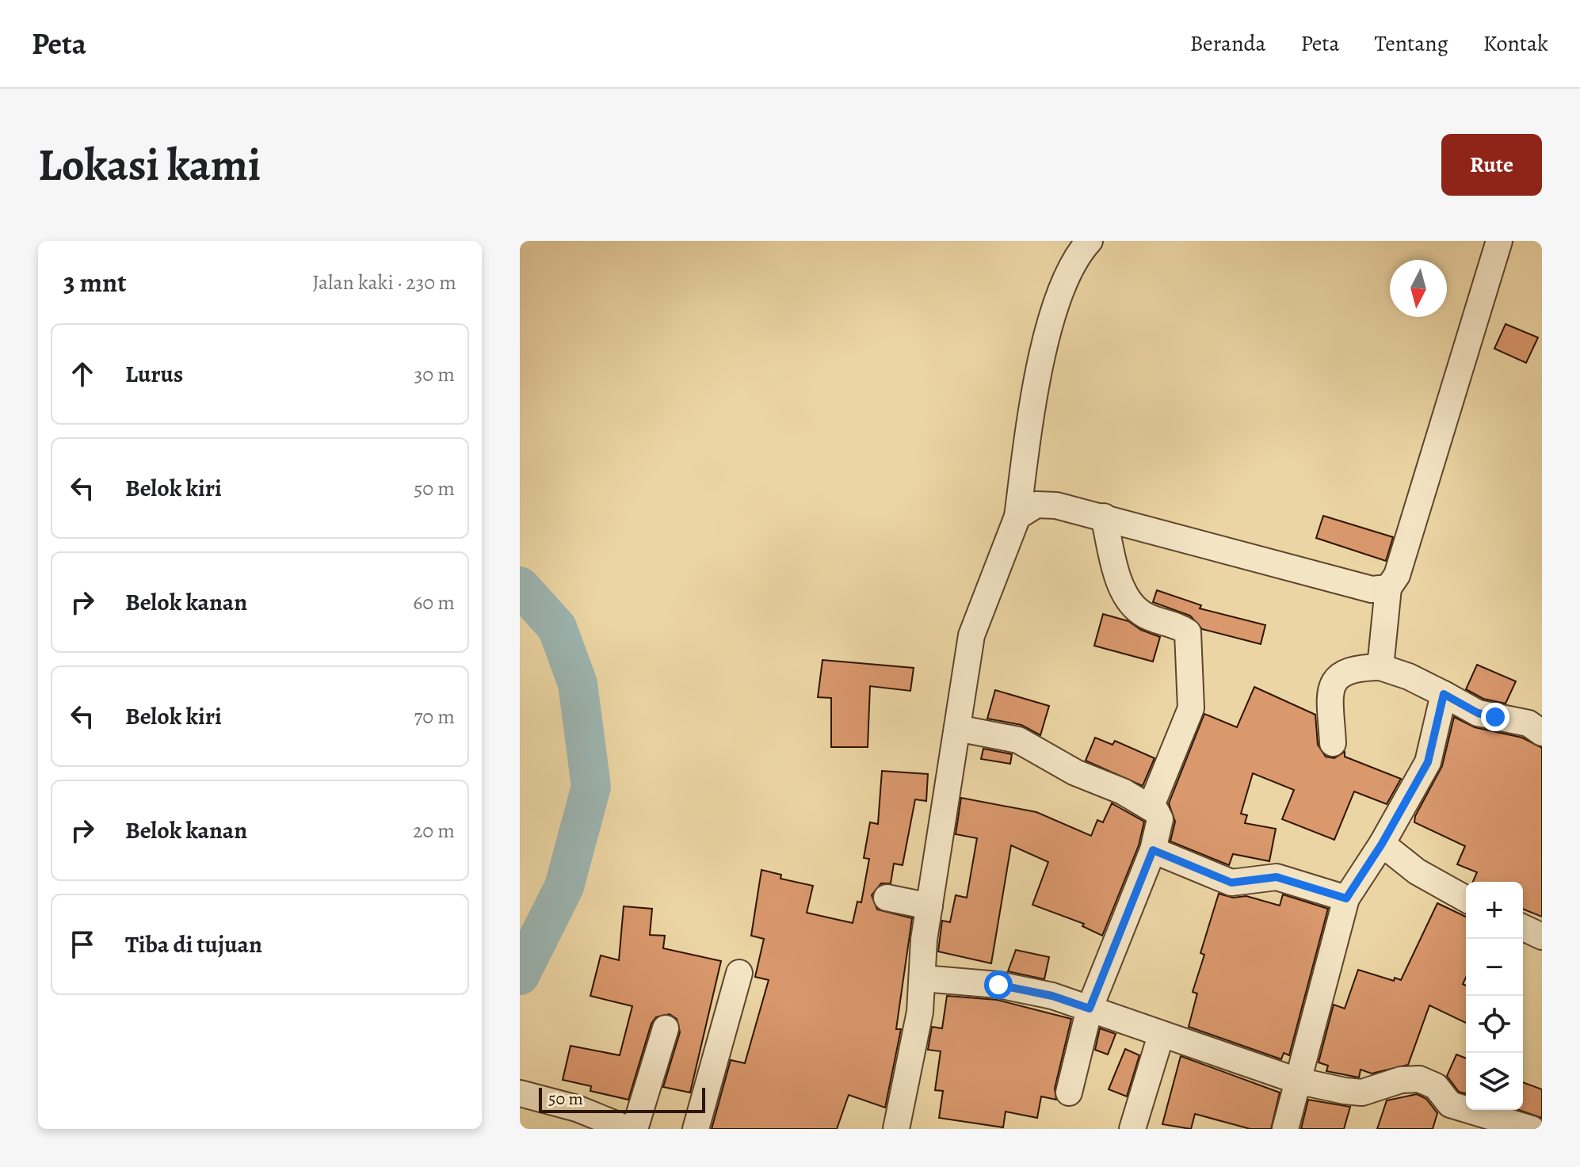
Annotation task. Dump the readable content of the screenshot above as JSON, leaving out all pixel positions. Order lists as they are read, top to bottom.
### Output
{
  "scale_bar": "50 m",
  "north": "bottom",
  "page": {
    "header": "Peta",
    "nav": [
      "Beranda",
      "Peta",
      "Tentang",
      "Kontak"
    ],
    "buttons": "Rute",
    "title": "Lokasi kami",
    "heading": ["3 mnt", "Jalan kaki · 230 m"],
    "list": [
      ["Lurus", "30 m"],
      ["Belok kiri", "50 m"],
      ["Belok kanan", "60 m"],
      ["Belok kiri", "70 m"],
      ["Belok kanan", "20 m"],
      "Tiba di tujuan"
    ],
    "map_buttons": ["+", "−"],
    "scale": "50 m"
  }
}
